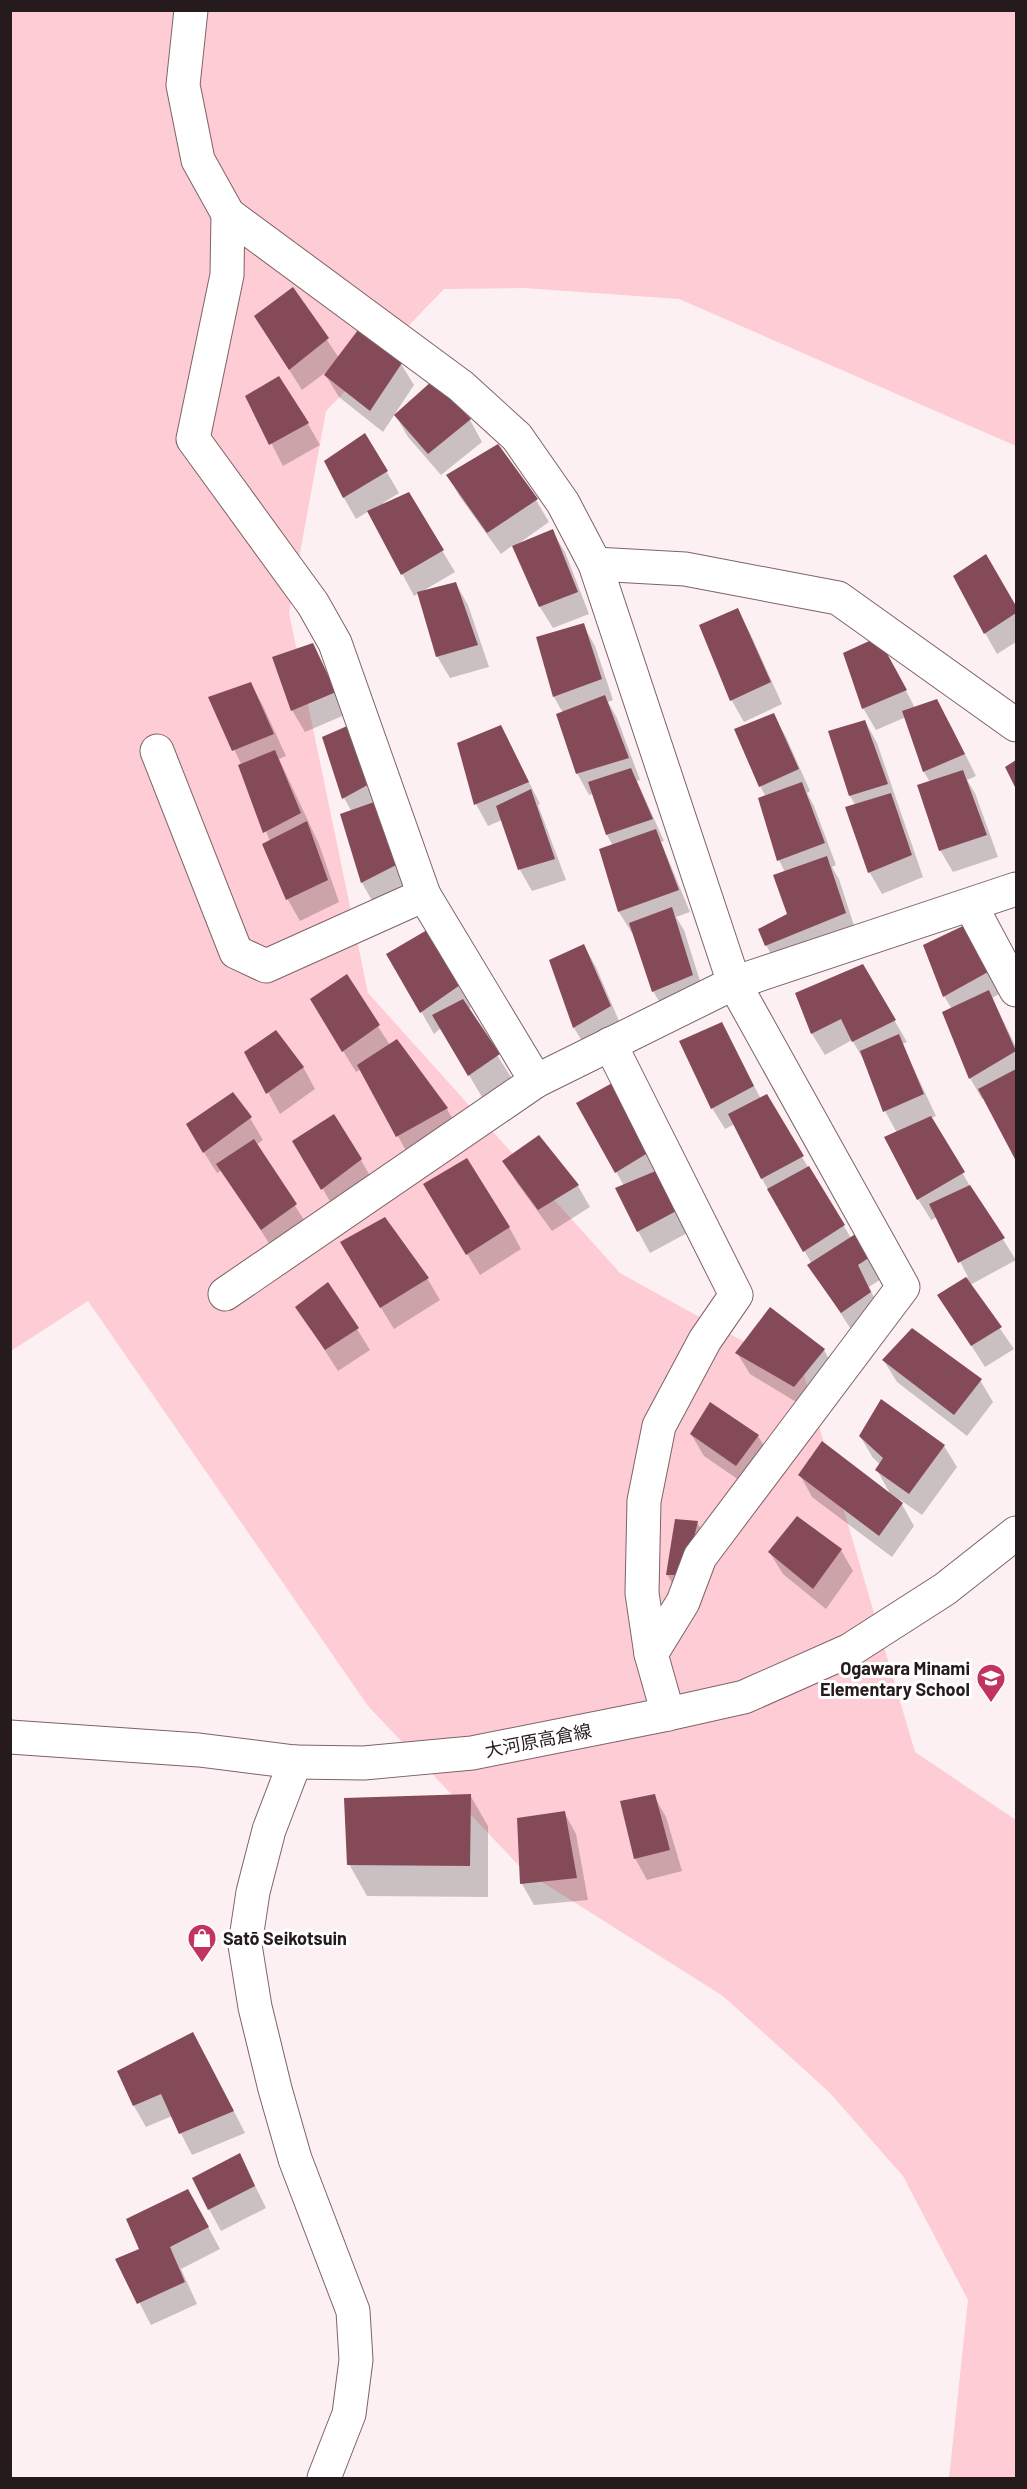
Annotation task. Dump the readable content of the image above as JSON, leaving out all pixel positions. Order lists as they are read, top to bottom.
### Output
{
  "streets": {
    "street": ["大河原高倉線"]
  },
  "places": {
    "school or university": ["Ogawara Minami Elementary School"],
    "shop": ["Satō Seikotsuin"]
  }
}
